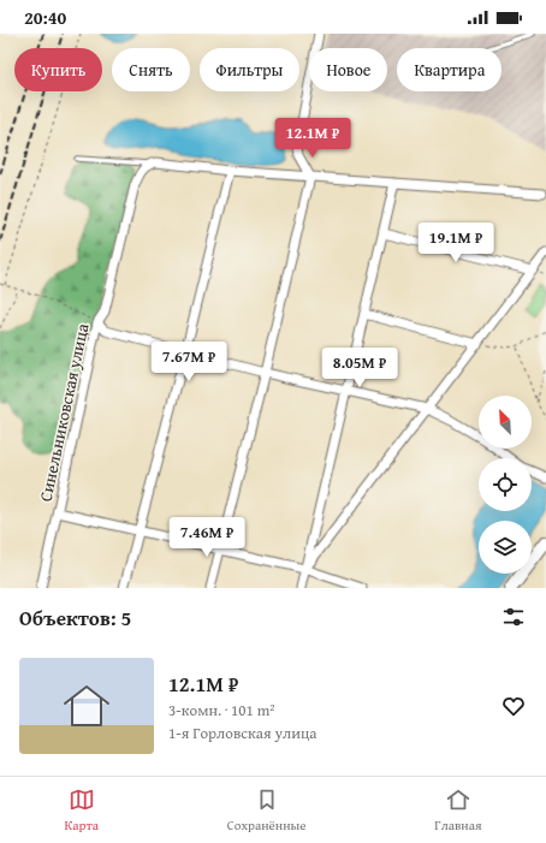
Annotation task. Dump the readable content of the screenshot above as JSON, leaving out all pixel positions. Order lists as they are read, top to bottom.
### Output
{
  "streets": {
    "street": ["Синельниковская улица"]
  },
  "north": "top left",
  "page": {
    "status": "20:40",
    "chip": [
      "Купить",
      "Снять",
      "Фильтры",
      "Новое",
      "Квартира"
    ],
    "price": [
      "12.1M ₽",
      "19.1M ₽",
      "7.67M ₽",
      "8.05M ₽",
      "7.46M ₽"
    ],
    "heading": "Объектов: 5",
    "list": [
      {
        "name": "12.1M ₽",
        "note": "3-комн. · 101 m² · 1-я Горловская улица"
      }
    ],
    "tabs": ["Карта", "Сохранённые", "Главная"]
  }
}
